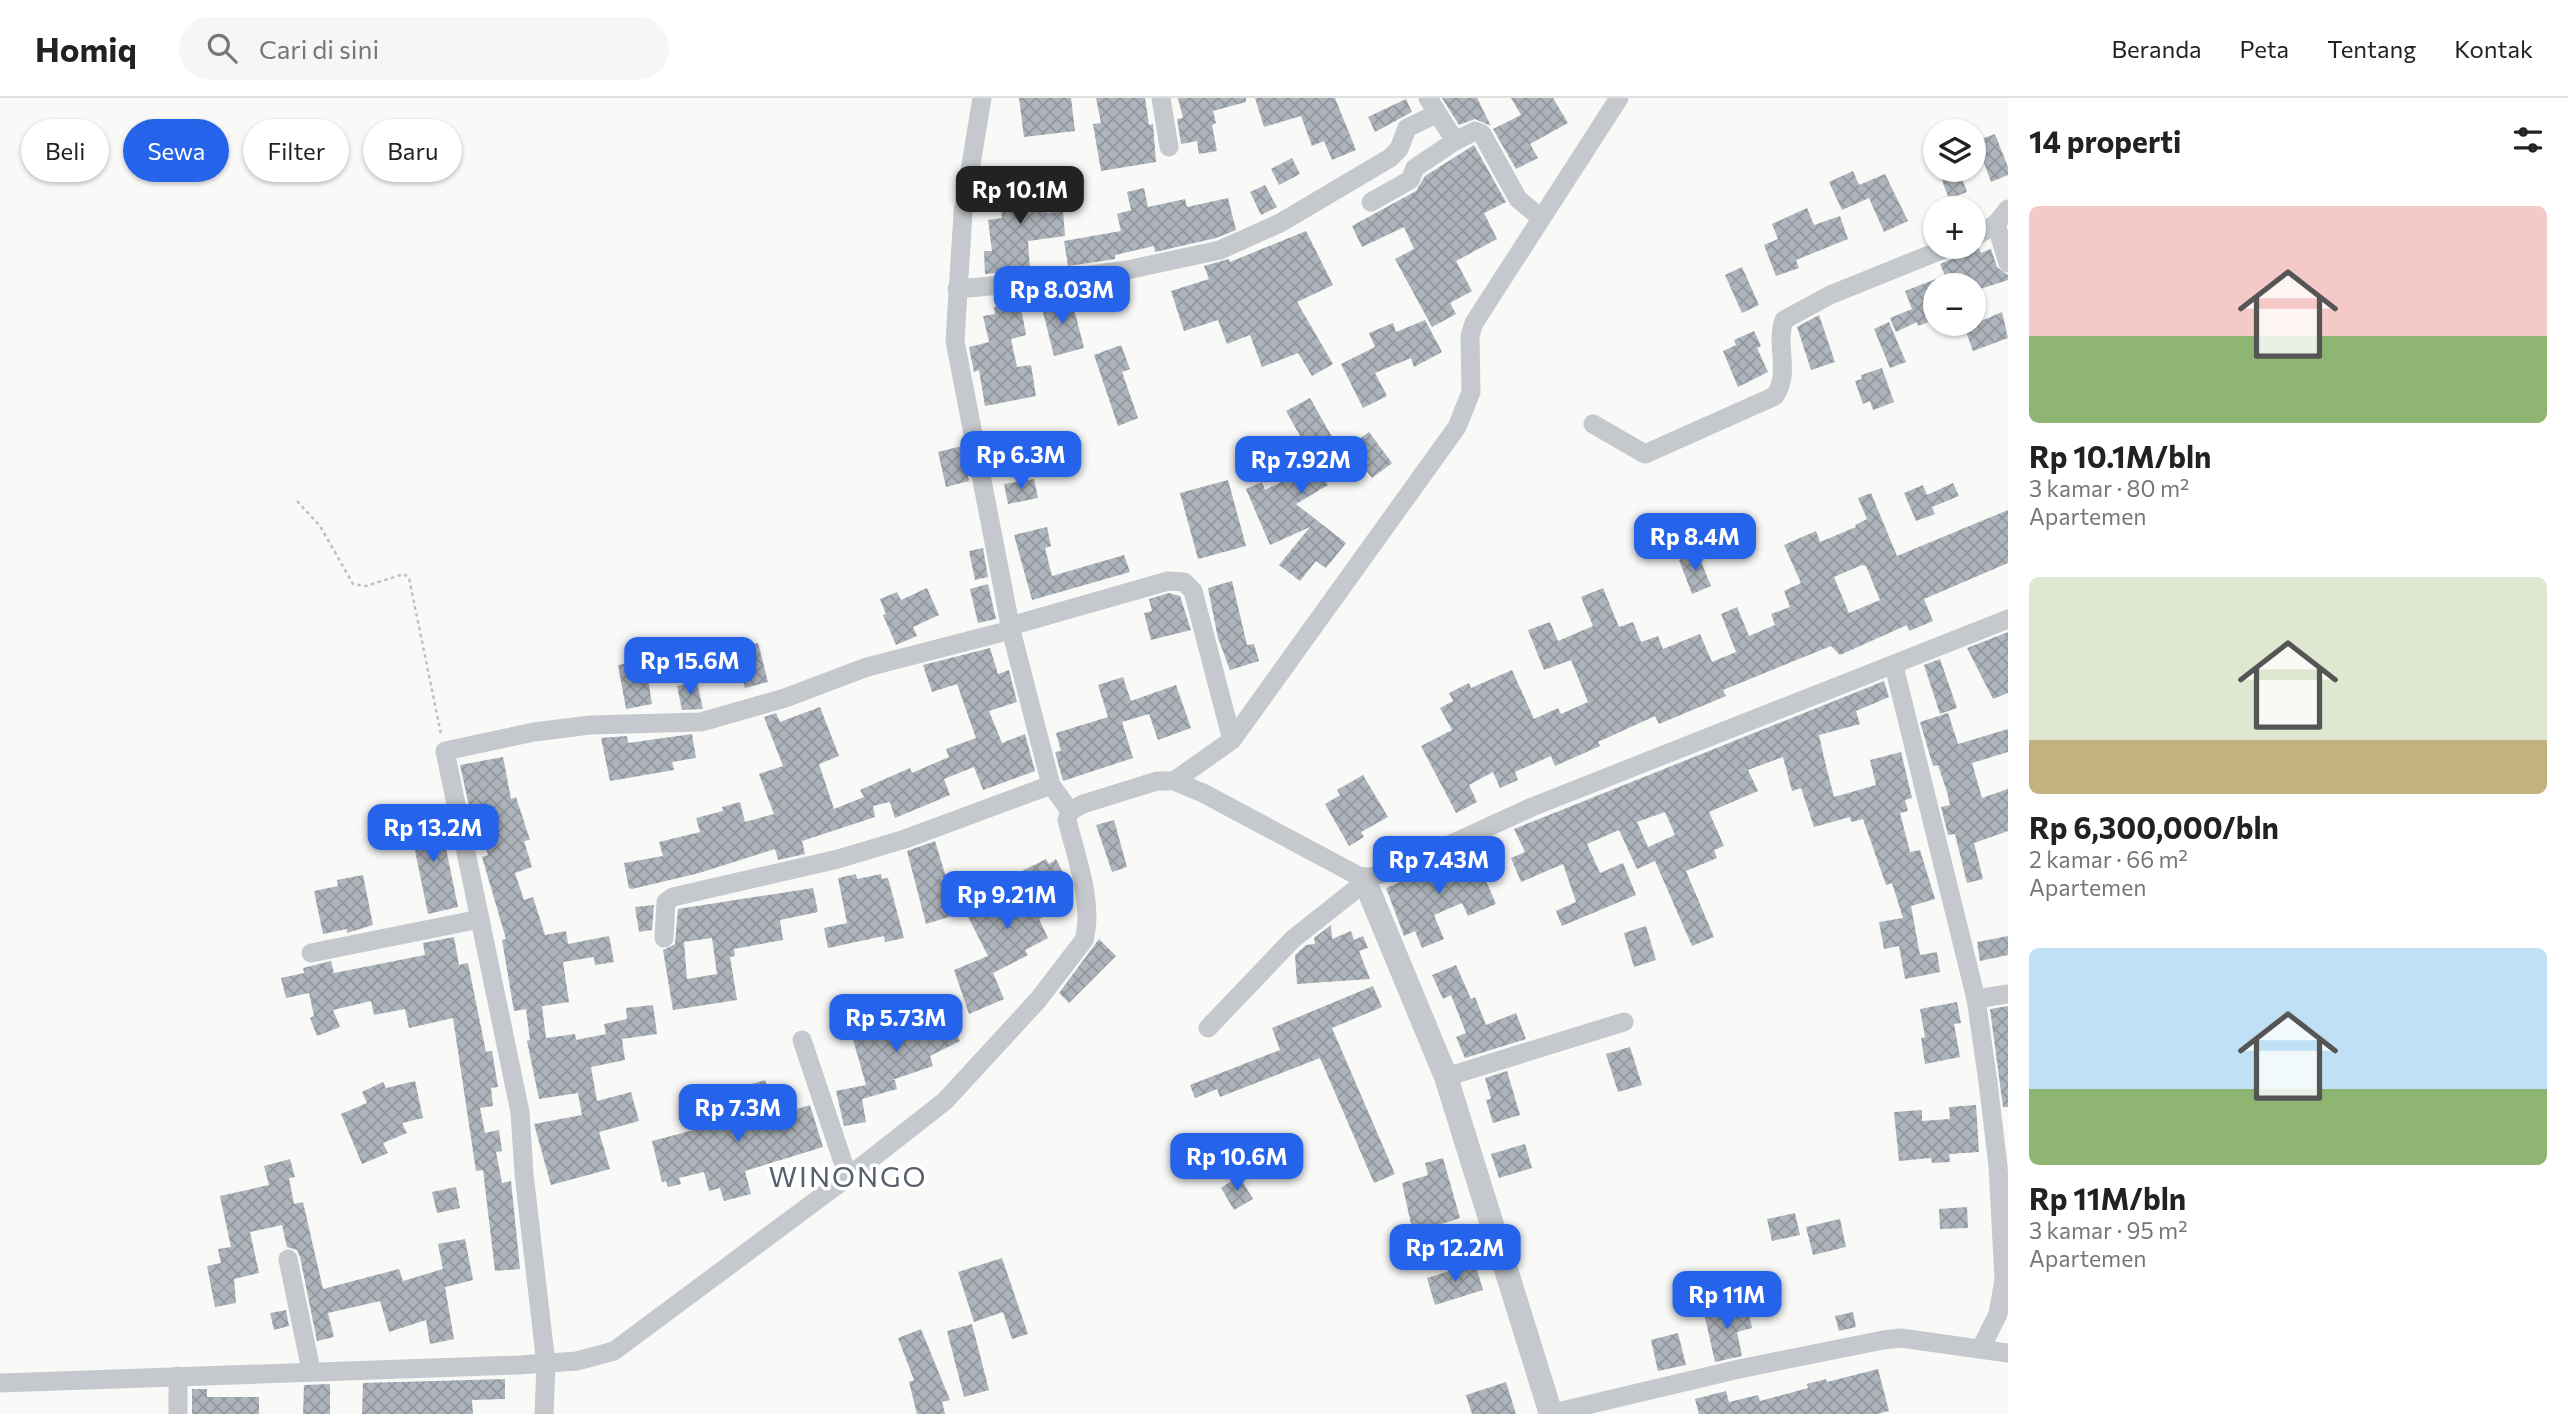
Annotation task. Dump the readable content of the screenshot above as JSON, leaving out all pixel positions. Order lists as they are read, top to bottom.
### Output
{
  "districts": ["WINONGO"],
  "page": {
    "header": "Homiq",
    "search": "Cari di sini",
    "nav": [
      "Beranda",
      "Peta",
      "Tentang",
      "Kontak"
    ],
    "heading": "14 properti",
    "map_buttons": ["+", "−"],
    "chip": [
      "Beli",
      "Sewa",
      "Filter",
      "Baru"
    ],
    "price": [
      "Rp 10.1M",
      "Rp 8.03M",
      "Rp 6.3M",
      "Rp 7.92M",
      "Rp 8.4M",
      "Rp 15.6M",
      "Rp 13.2M",
      "Rp 7.43M",
      "Rp 9.21M",
      "Rp 5.73M",
      "Rp 7.3M",
      "Rp 10.6M",
      "Rp 12.2M",
      "Rp 11M"
    ],
    "list": [
      {
        "name": "Rp 10.1M/bln",
        "note": "3 kamar · 80 m² · Apartemen"
      },
      {
        "name": "Rp 6,300,000/bln",
        "note": "2 kamar · 66 m² · Apartemen"
      },
      {
        "name": "Rp 11M/bln",
        "note": "3 kamar · 95 m² · Apartemen"
      }
    ]
  }
}
